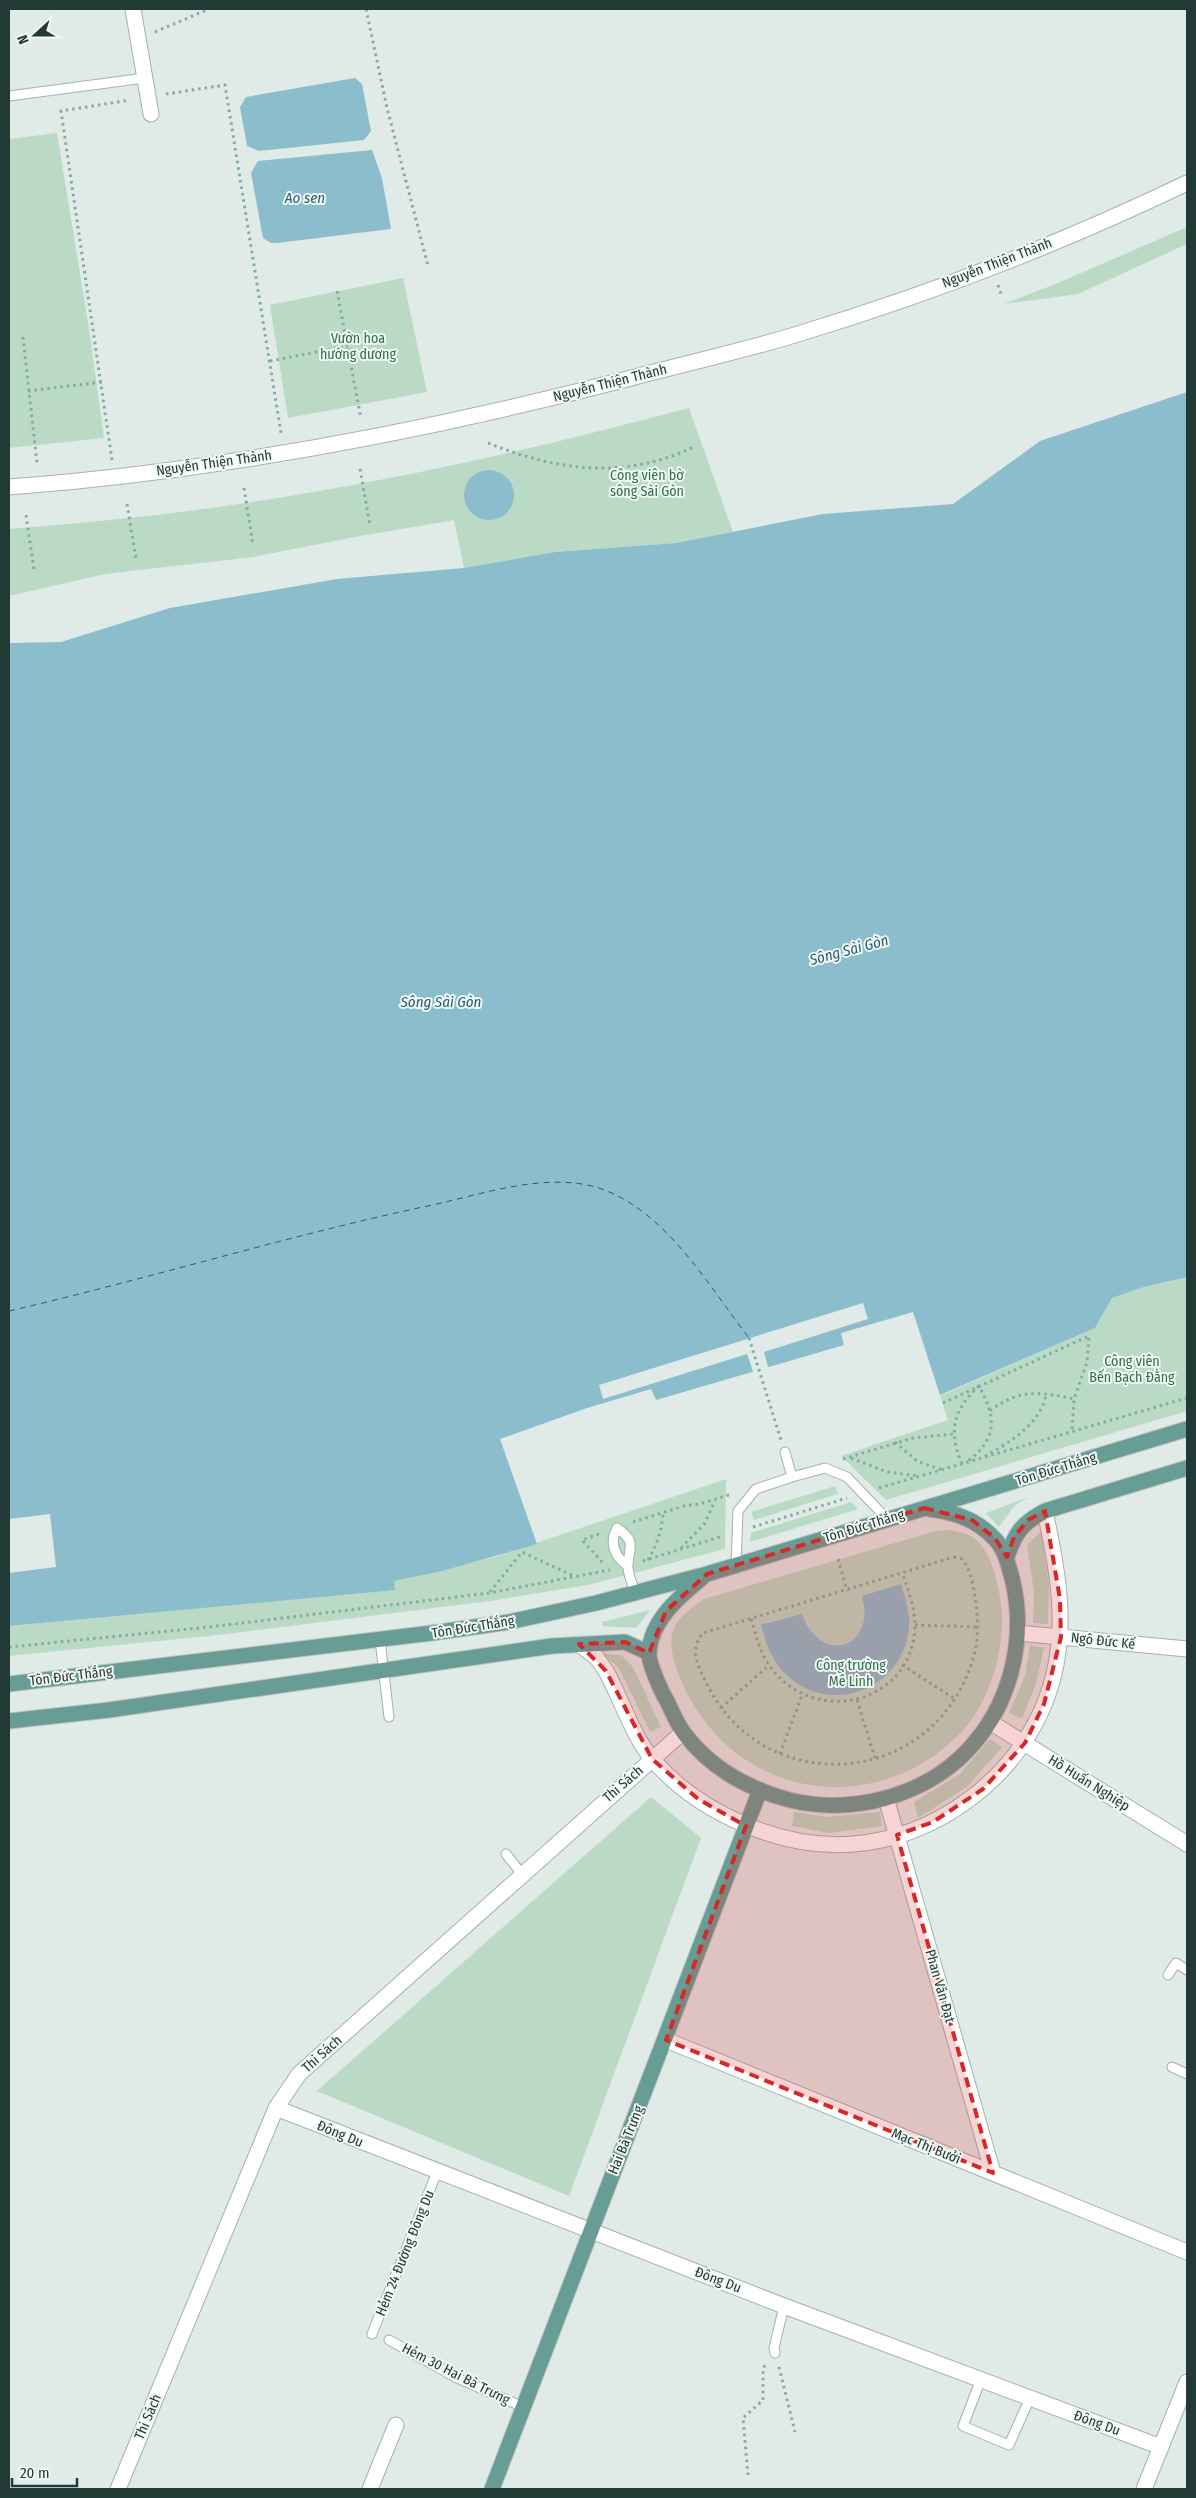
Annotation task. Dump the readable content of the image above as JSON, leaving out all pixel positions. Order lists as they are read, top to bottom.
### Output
{
  "streets": {
    "main road": ["Tôn Ðức Thắng", "Tôn Đức Thắng", "Hai Bà Trưng"],
    "street": [
      "Nguyễn Thiện Thành",
      "Ngô Ðức Kế",
      "Hồ Huấn Nghiệp",
      "Thi Sách",
      "Phan Văn Ðạt",
      "Đông Du",
      "Mạc Thị Bưởi"
    ],
    "lane": ["Hẻm 24 Đường Đông Du", "Hẻm 30 Hai Bà Trưng"]
  },
  "crossings": [
    ["Tôn Ðức Thắng", "Tôn Đức Thắng"],
    ["Thi Sách", "Đông Du"],
    ["Phan Văn Ðạt", "Mạc Thị Bưởi"],
    ["Đông Du", "Hai Bà Trưng"],
    ["Đông Du", "Hẻm 24 Đường Đông Du"],
    ["Hai Bà Trưng", "Mạc Thị Bưởi"],
    ["Hai Bà Trưng", "Hẻm 30 Hai Bà Trưng"]
  ],
  "water": ["Ao sen", "Sông Sài Gòn"],
  "parks": [
    "Vườn hoa hướng dương",
    "Công viên bờ sông Sài Gòn",
    "Công viên Bến Bạch Đằng",
    "Công trường Mê Linh"
  ],
  "scale_bar": "20 m",
  "north": "left"
}
